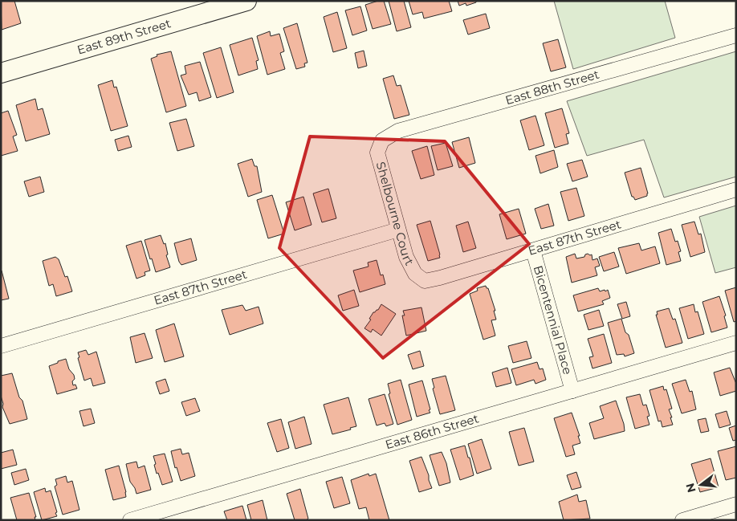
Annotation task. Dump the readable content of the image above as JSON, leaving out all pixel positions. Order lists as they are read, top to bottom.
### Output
{
  "streets": {
    "street": [
      "East 89th Street",
      "East 88th Street",
      "Shelbourne Court",
      "East 87th Street",
      "Bicentennial Place",
      "East 86th Street"
    ]
  },
  "crossings": [
    ["East 88th Street", "Shelbourne Court"],
    ["Shelbourne Court", "East 87th Street"],
    ["East 87th Street", "Bicentennial Place"],
    ["Bicentennial Place", "East 86th Street"]
  ],
  "north": "left"
}
